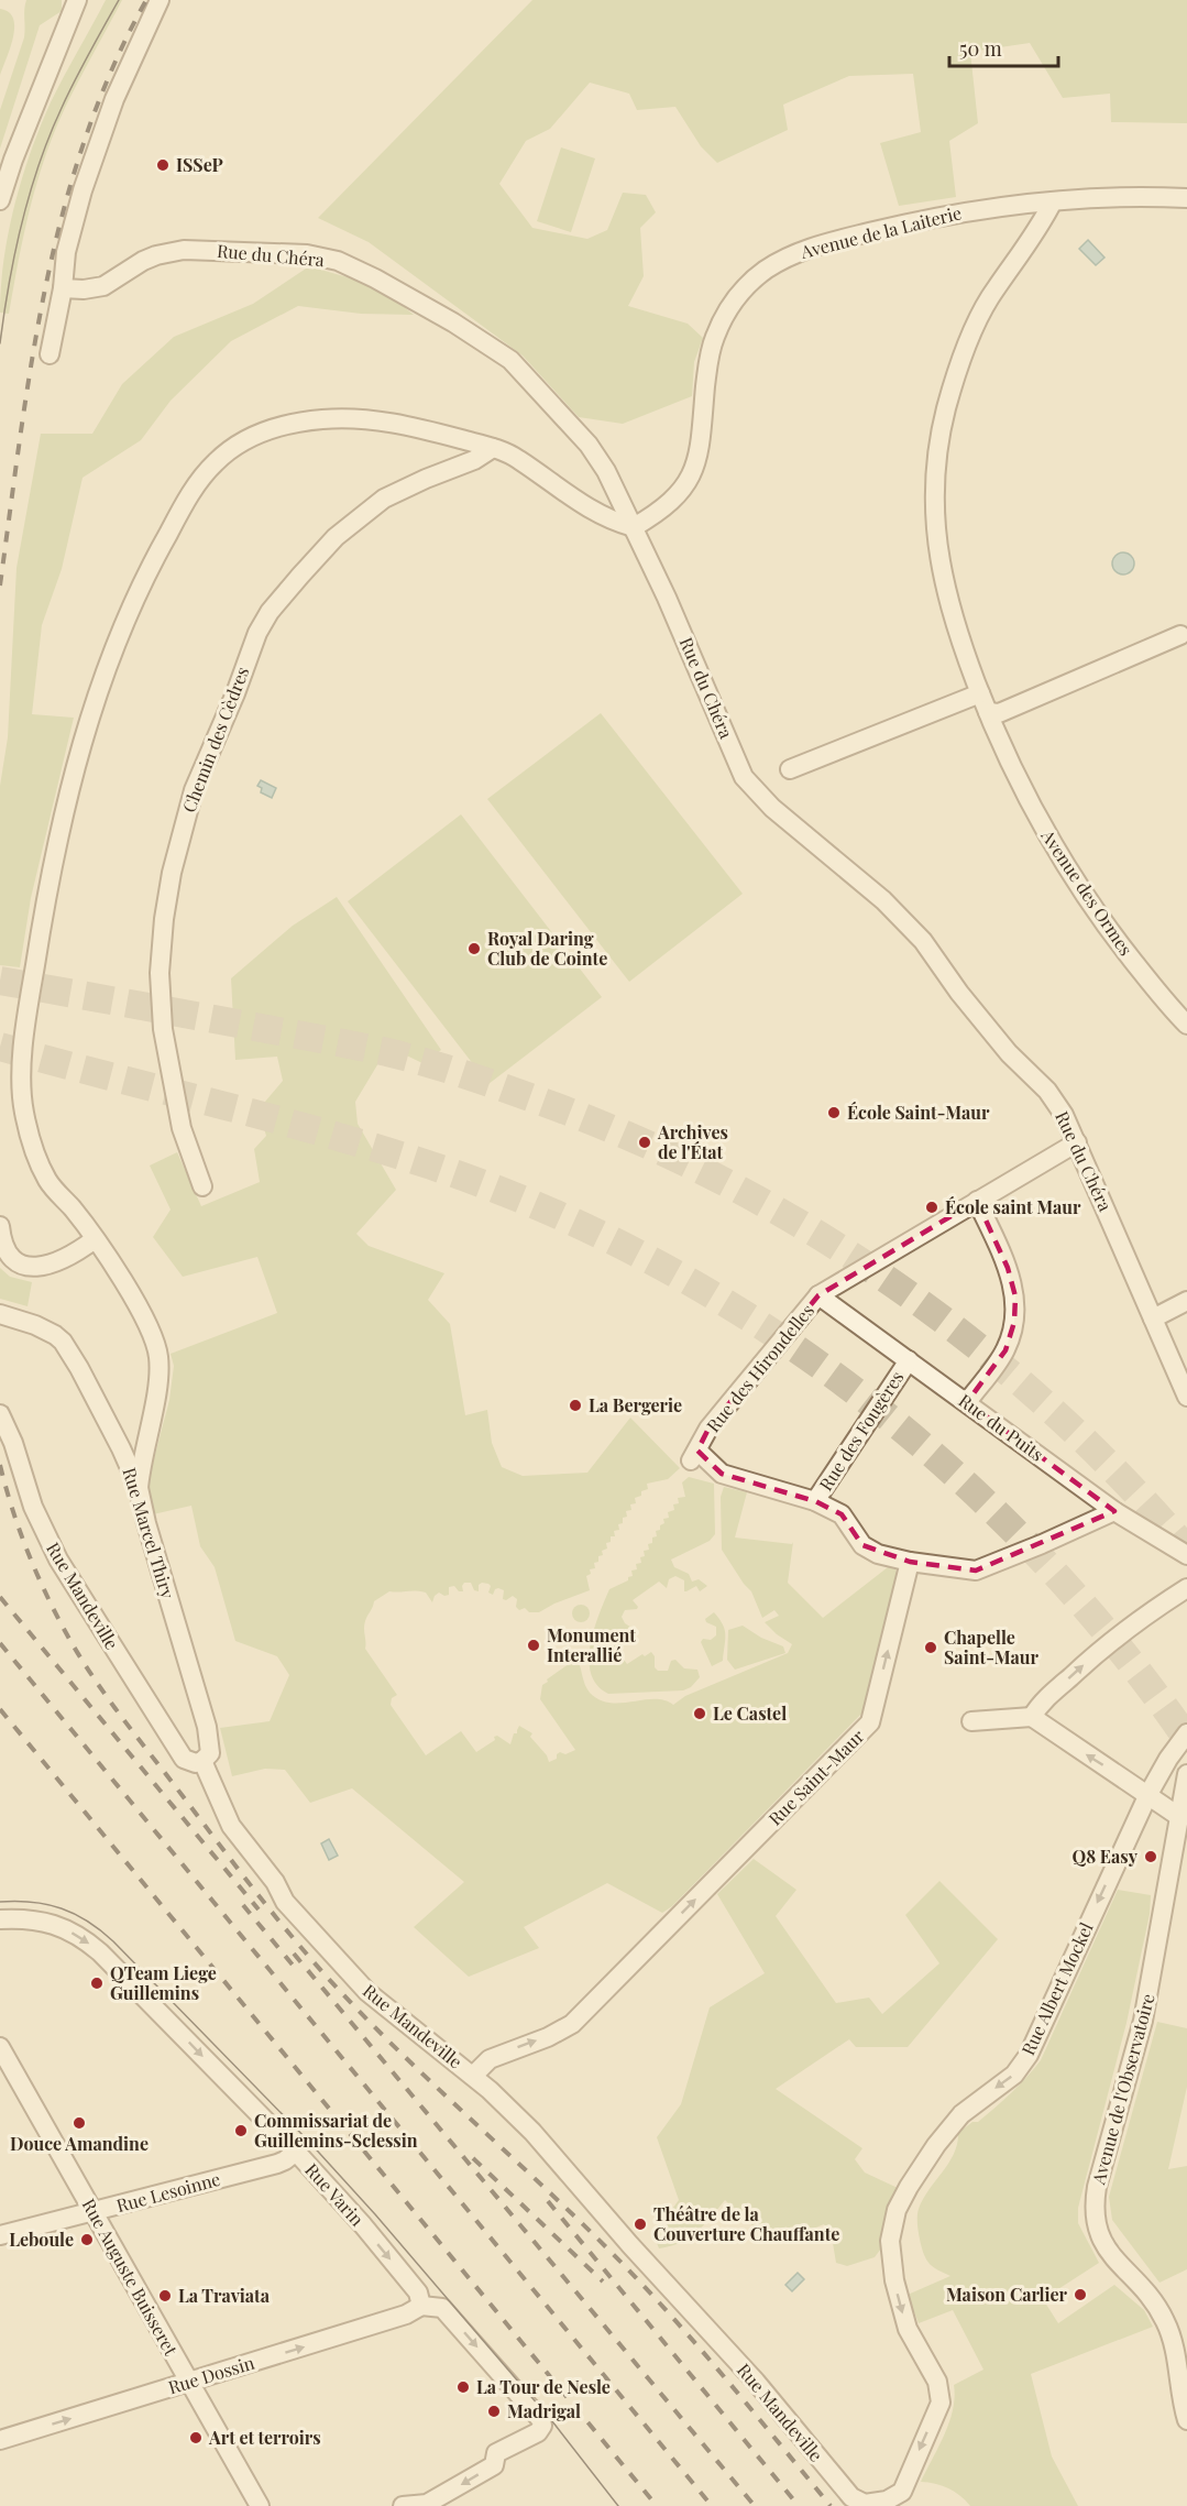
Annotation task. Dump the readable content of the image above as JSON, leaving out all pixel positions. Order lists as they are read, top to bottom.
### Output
{
  "streets": {
    "street": [
      "Avenue de la Laiterie",
      "Rue du Chéra",
      "Chemin des Cèdres",
      "Avenue des Ormes",
      "Rue des Hirondelles",
      "Rue du Puits",
      "Rue des Fougères",
      "Rue Marcel Thiry",
      "Rue Mandeville",
      "Rue Saint-Maur",
      "Rue Albert Mockel",
      "Avenue de l'Observatoire",
      "Rue Lesoinne",
      "Rue Varin",
      "Rue Auguste Buisseret",
      "Rue Dossin"
    ]
  },
  "crossings": [
    ["Avenue de la Laiterie", "Rue du Chéra"],
    ["Avenue de la Laiterie", "Avenue des Ormes"],
    ["Rue du Chéra", "Rue des Hirondelles"],
    ["Rue des Hirondelles", "Rue du Puits"],
    ["Rue des Hirondelles", "Rue des Fougères"],
    ["Rue du Puits", "Rue des Fougères"],
    ["Rue Marcel Thiry", "Rue Mandeville"],
    ["Rue Mandeville", "Rue Saint-Maur"],
    ["Rue Mandeville", "Rue Albert Mockel"],
    ["Rue Lesoinne", "Rue Varin"],
    ["Rue Lesoinne", "Rue Auguste Buisseret"],
    ["Rue Varin", "Rue Dossin"],
    ["Rue Auguste Buisseret", "Rue Dossin"]
  ],
  "one_way": [
    "Rue Saint-Maur",
    "Rue Albert Mockel",
    "Rue Varin",
    "Rue Dossin"
  ],
  "places": [
    "ISSeP",
    "Royal Daring Club de Cointe",
    "École Saint-Maur",
    "Archives de l'État",
    "École saint Maur",
    "La Bergerie",
    "Monument Interallié",
    "Chapelle Saint-Maur",
    "Le Castel",
    "Q8 Easy",
    "QTeam Liege Guillemins",
    "Douce Amandine",
    "Commissariat de Guillemins-Sclessin",
    "Théâtre de la Couverture Chauffante",
    "Leboule",
    "Maison Carlier",
    "La Traviata",
    "La Tour de Nesle",
    "Madrigal",
    "Art et terroirs"
  ],
  "scale_bar": "50 m"
}
